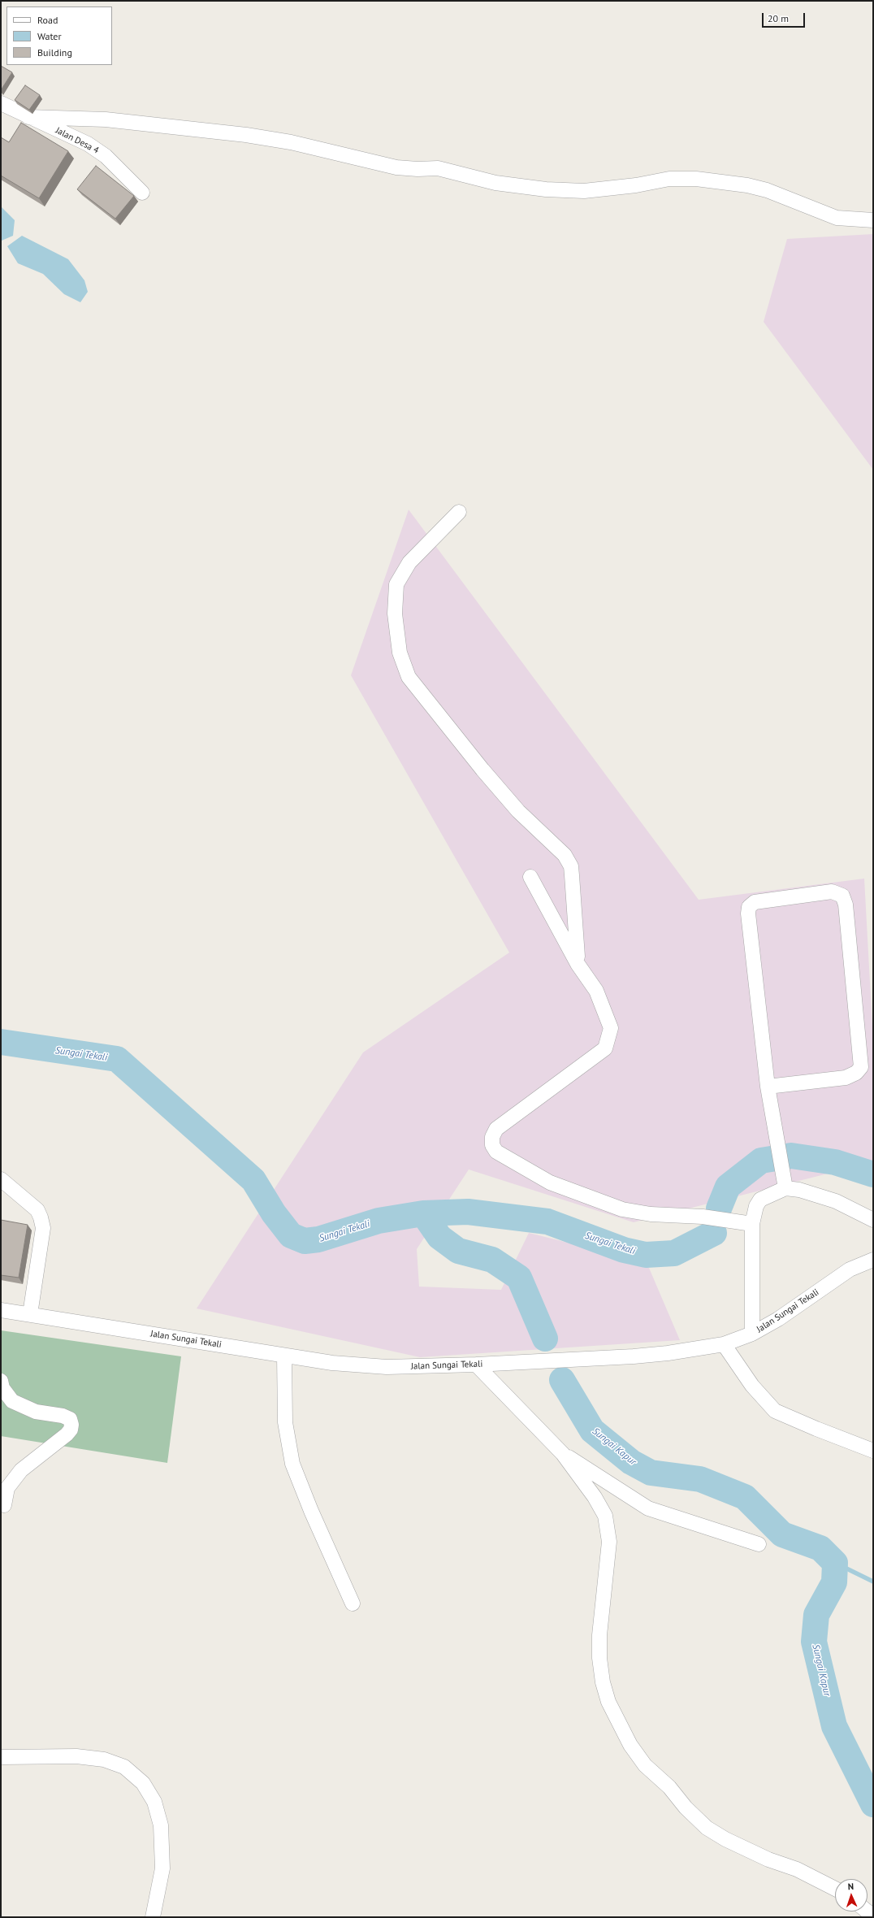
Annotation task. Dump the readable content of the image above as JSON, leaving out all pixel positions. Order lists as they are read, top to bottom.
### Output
{
  "streets": {
    "street": ["Jalan Desa 4", "Jalan Sungai Tekali"]
  },
  "water": ["Sungai Tekali", "Sungai Kapur"],
  "legend": ["Road", "Water", "Building"],
  "scale_bar": "20 m",
  "north": "top"
}
